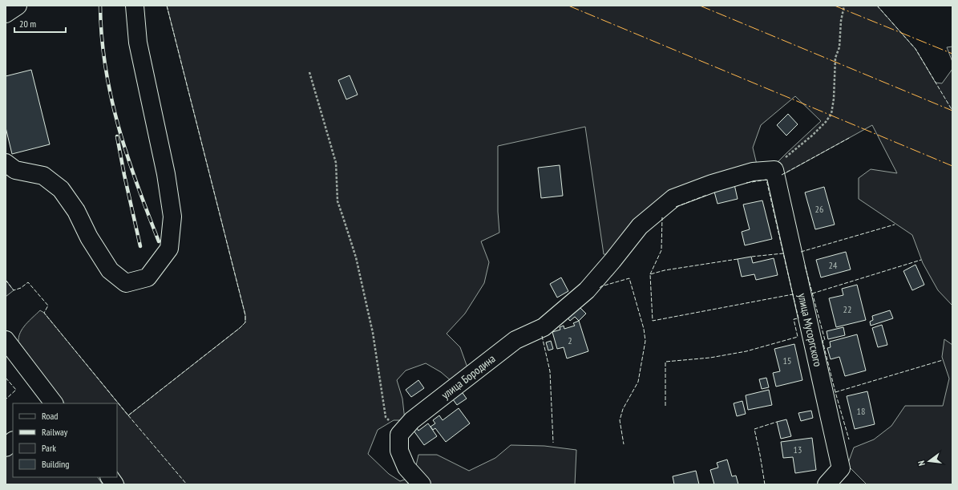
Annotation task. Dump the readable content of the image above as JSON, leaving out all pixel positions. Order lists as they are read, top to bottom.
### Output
{
  "streets": {
    "street": ["улица Мусоргского", "улица Бородина"]
  },
  "crossings": [
    ["улица Мусоргского", "улица Бородина"]
  ],
  "house_numbers": [
    "26",
    "24",
    "22",
    "2",
    "15",
    "18",
    "13"
  ],
  "legend": [
    "Road",
    "Railway",
    "Park",
    "Building"
  ],
  "scale_bar": "20 m",
  "north": "left"
}
